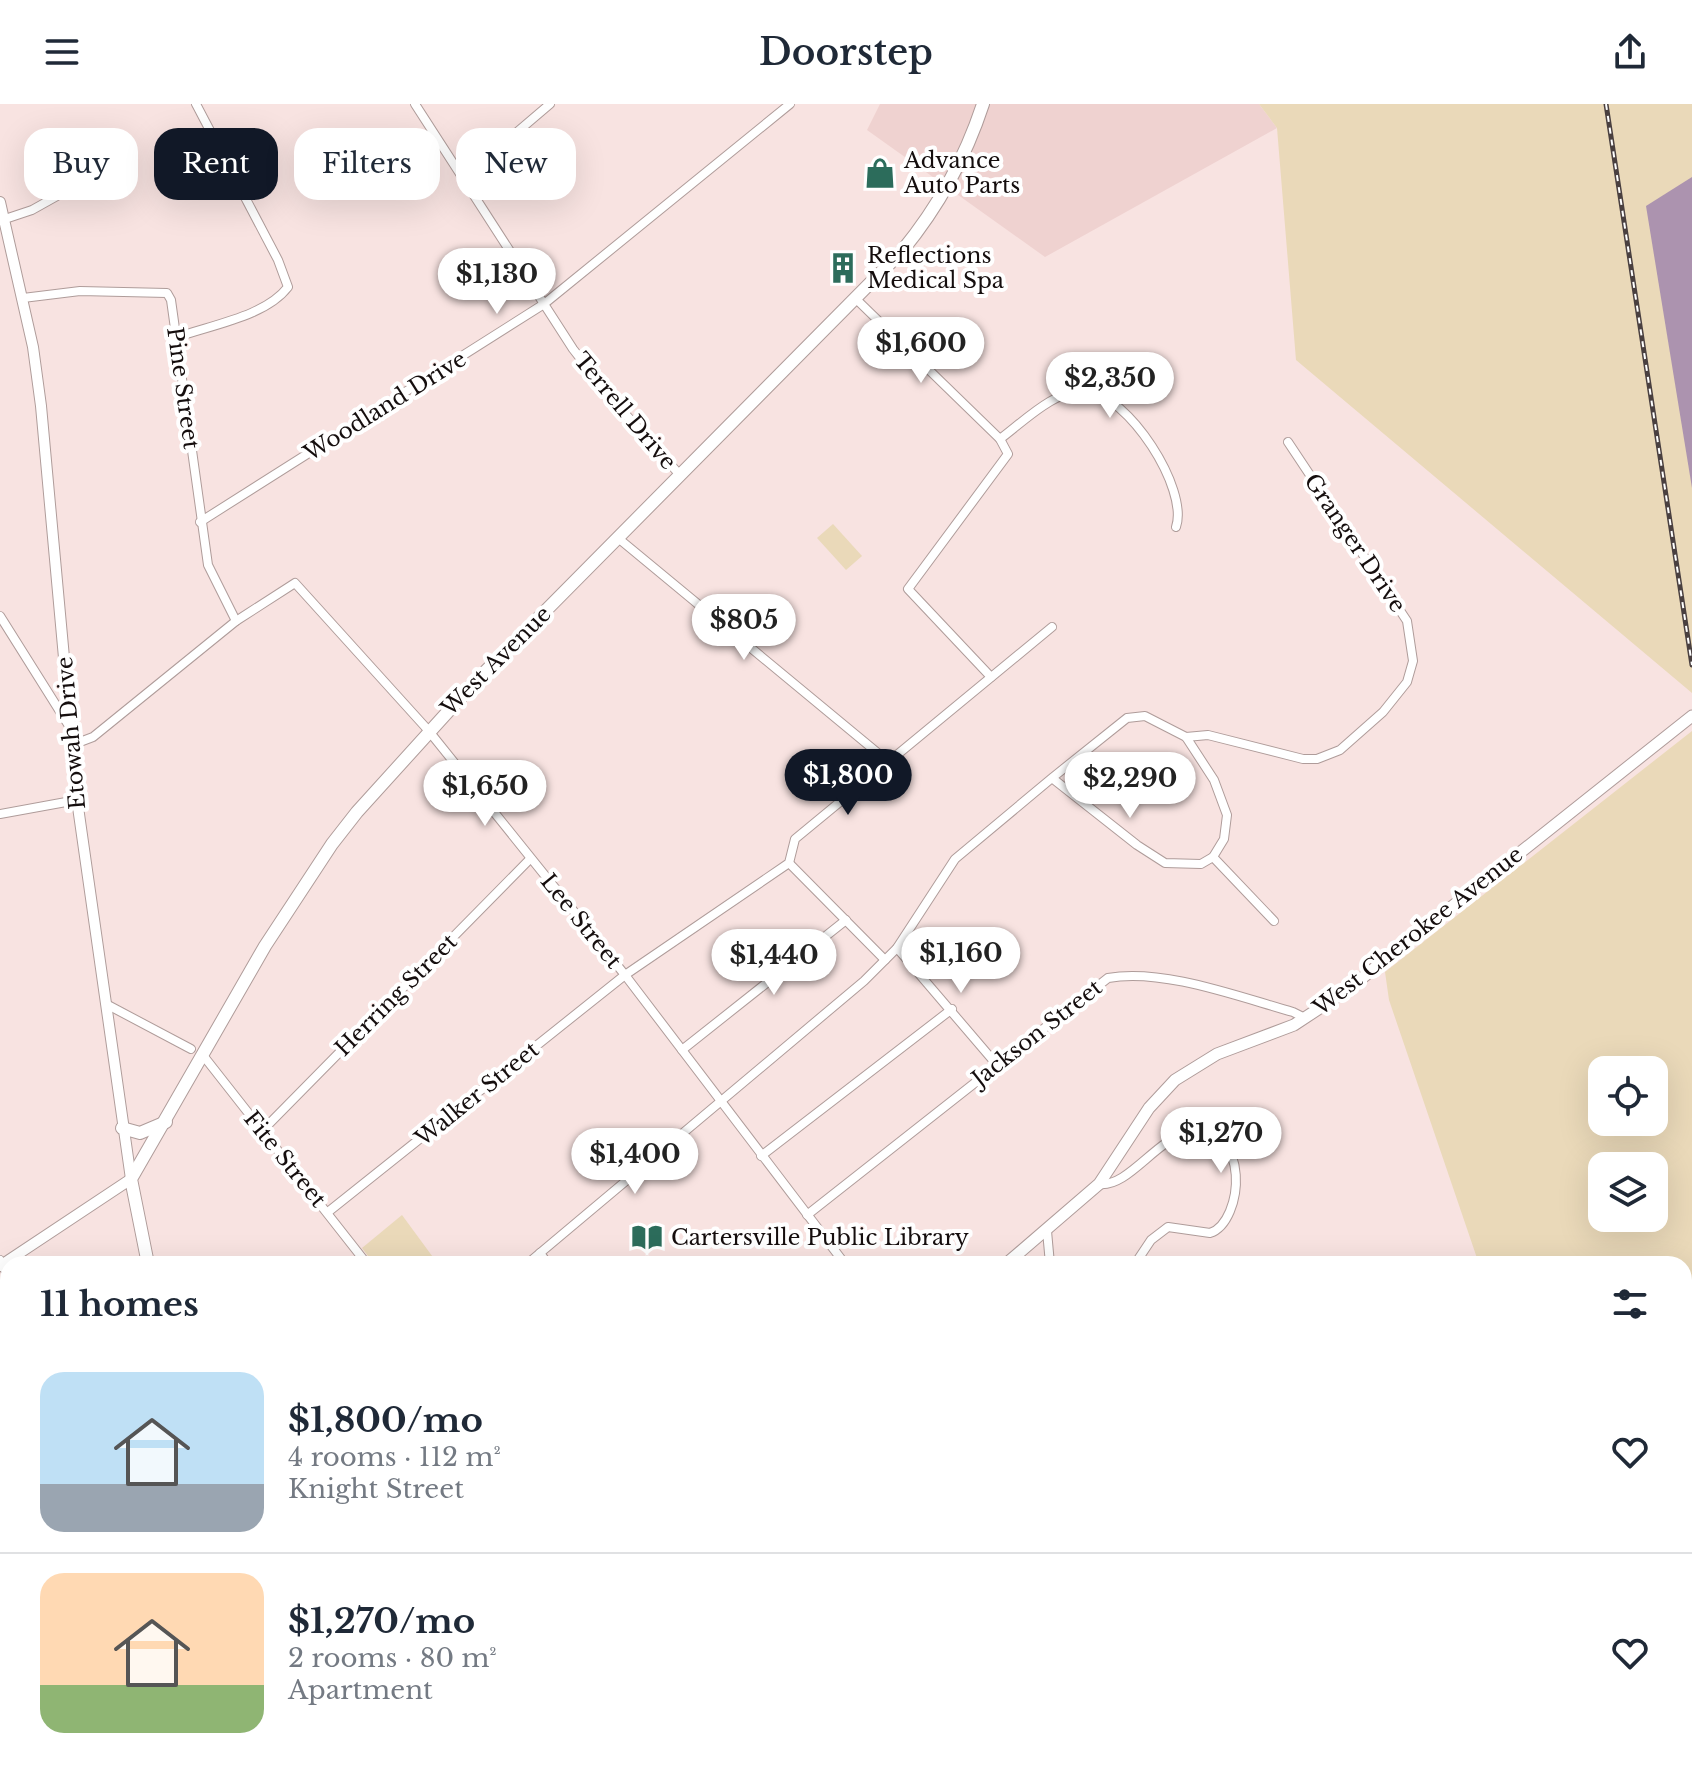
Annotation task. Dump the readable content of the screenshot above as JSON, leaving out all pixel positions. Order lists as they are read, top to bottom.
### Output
{
  "streets": {
    "main road": ["West Avenue", "Etowah Drive", "West Cherokee Avenue"],
    "street": [
      "Pine Street",
      "Woodland Drive",
      "Terrell Drive",
      "Granger Drive",
      "Lee Street",
      "Herring Street",
      "Jackson Street",
      "Walker Street",
      "Fite Street"
    ]
  },
  "crossings": [
    ["Pine Street", "Woodland Drive"],
    ["Pine Street", "Etowah Drive"],
    ["Pine Street", "Lee Street"],
    ["Woodland Drive", "Terrell Drive"],
    ["Terrell Drive", "West Avenue"],
    ["West Avenue", "Etowah Drive"],
    ["West Avenue", "Lee Street"],
    ["West Avenue", "Fite Street"],
    ["Etowah Drive", "Lee Street"],
    ["Etowah Drive", "Fite Street"],
    ["Lee Street", "Herring Street"],
    ["Lee Street", "Jackson Street"],
    ["Lee Street", "Walker Street"],
    ["West Cherokee Avenue", "Jackson Street"],
    ["Herring Street", "Fite Street"],
    ["Walker Street", "Fite Street"]
  ],
  "places": {
    "shop": ["Advance Auto Parts"],
    "building": ["Reflections Medical Spa"],
    "library": ["Cartersville Public Library"]
  },
  "page": {
    "header": "Doorstep",
    "chip": [
      "Buy",
      "Rent",
      "Filters",
      "New"
    ],
    "price": [
      "$1,130",
      "$1,600",
      "$2,350",
      "$805",
      "$1,800",
      "$2,290",
      "$1,650",
      "$1,160",
      "$1,440",
      "$1,270",
      "$1,400"
    ],
    "heading": "11 homes",
    "list": [
      {
        "name": "$1,800/mo",
        "note": "4 rooms · 112 m² · Knight Street"
      },
      {
        "name": "$1,270/mo",
        "note": "2 rooms · 80 m² · Apartment"
      }
    ]
  }
}
